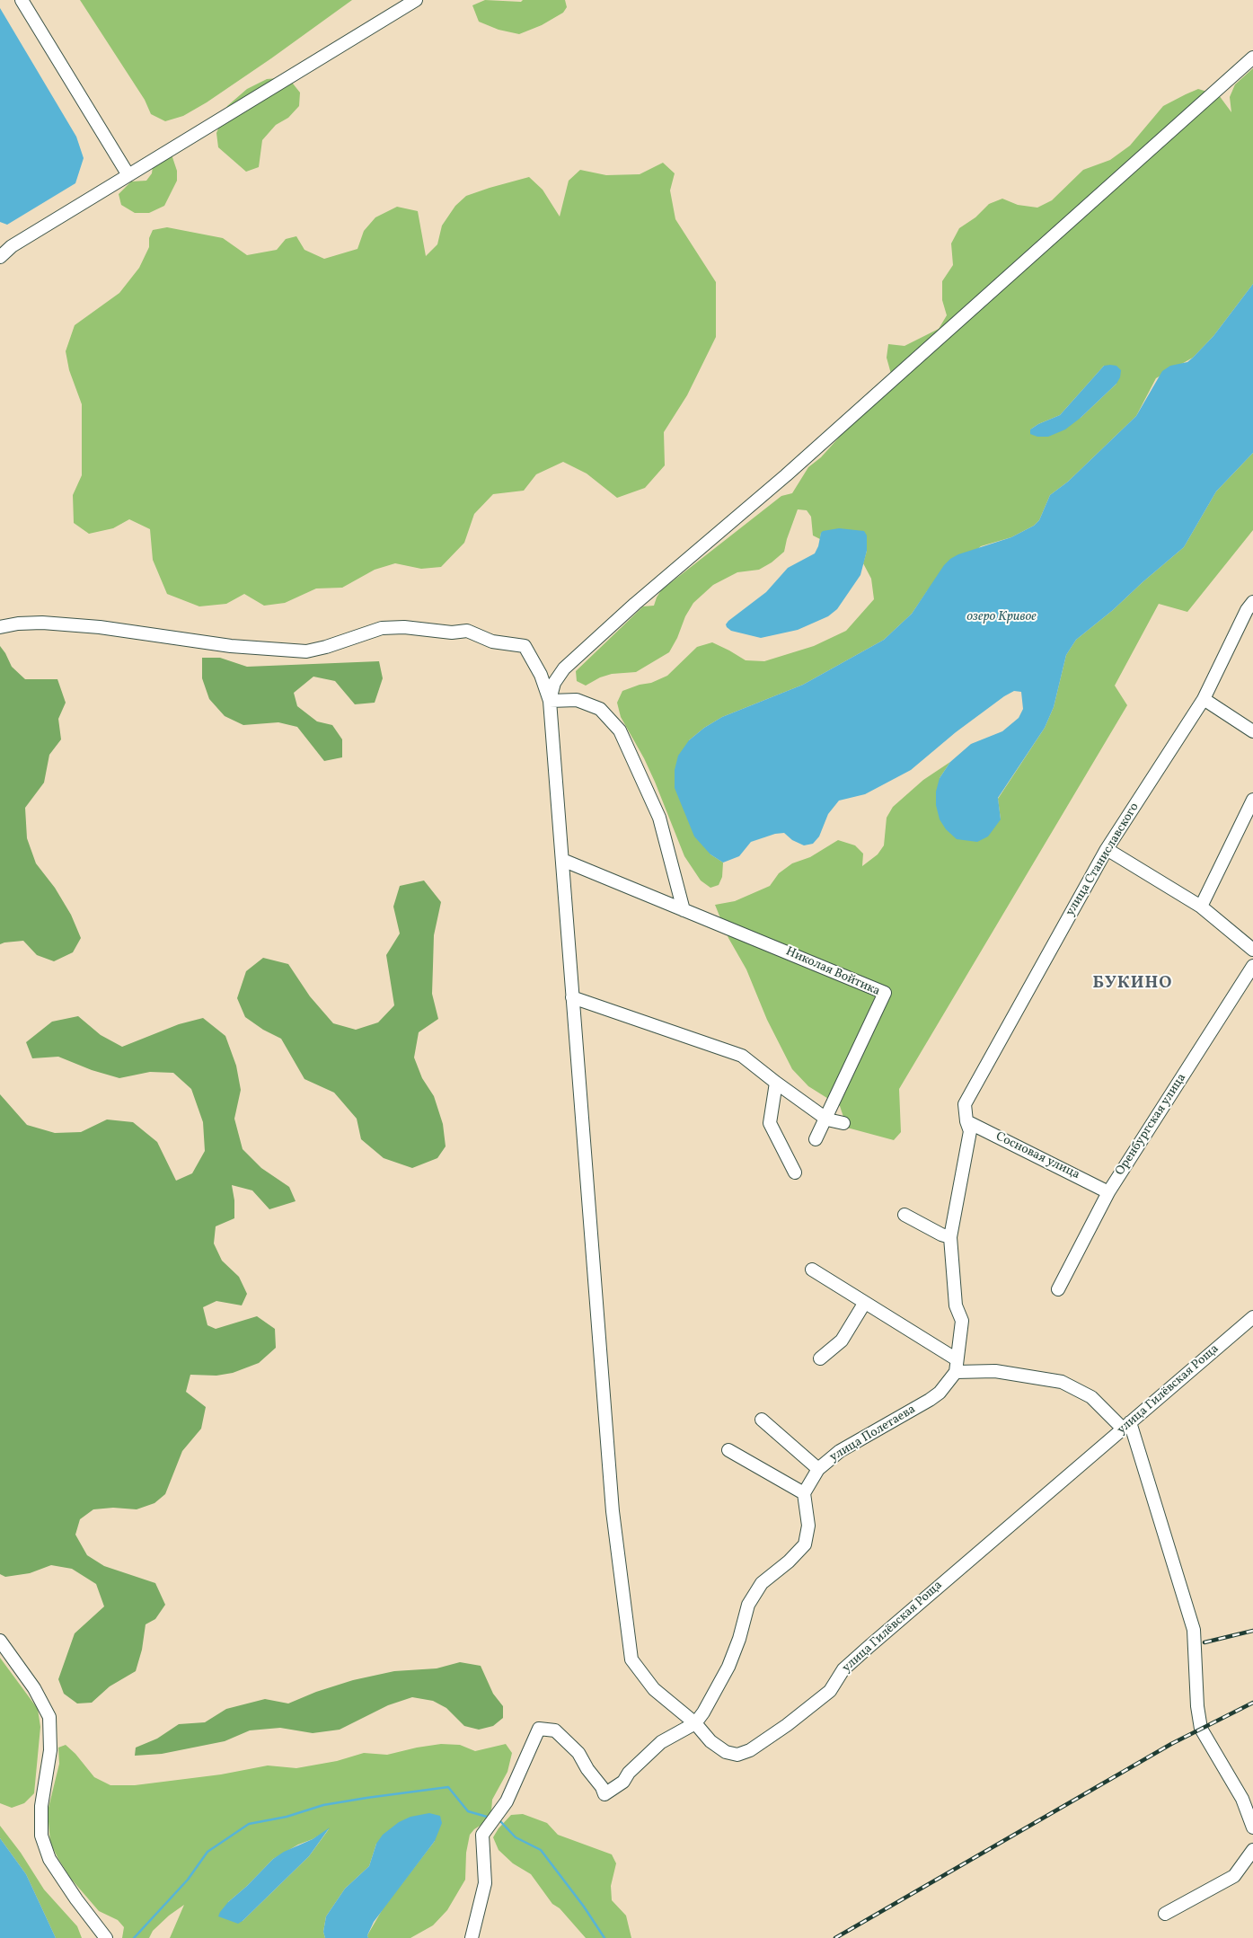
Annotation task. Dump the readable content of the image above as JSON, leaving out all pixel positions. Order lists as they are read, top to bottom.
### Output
{
  "streets": {
    "street": [
      "улица Станиславского",
      "Николая Войтика",
      "Оренбургская улица",
      "Сосновая улица",
      "улица Гилёвская Роща",
      "улица Полетаева"
    ]
  },
  "crossings": [
    ["улица Станиславского", "Сосновая улица"],
    ["Оренбургская улица", "Сосновая улица"]
  ],
  "districts": ["БУКИНО"],
  "water": ["озеро Кривое"]
}
